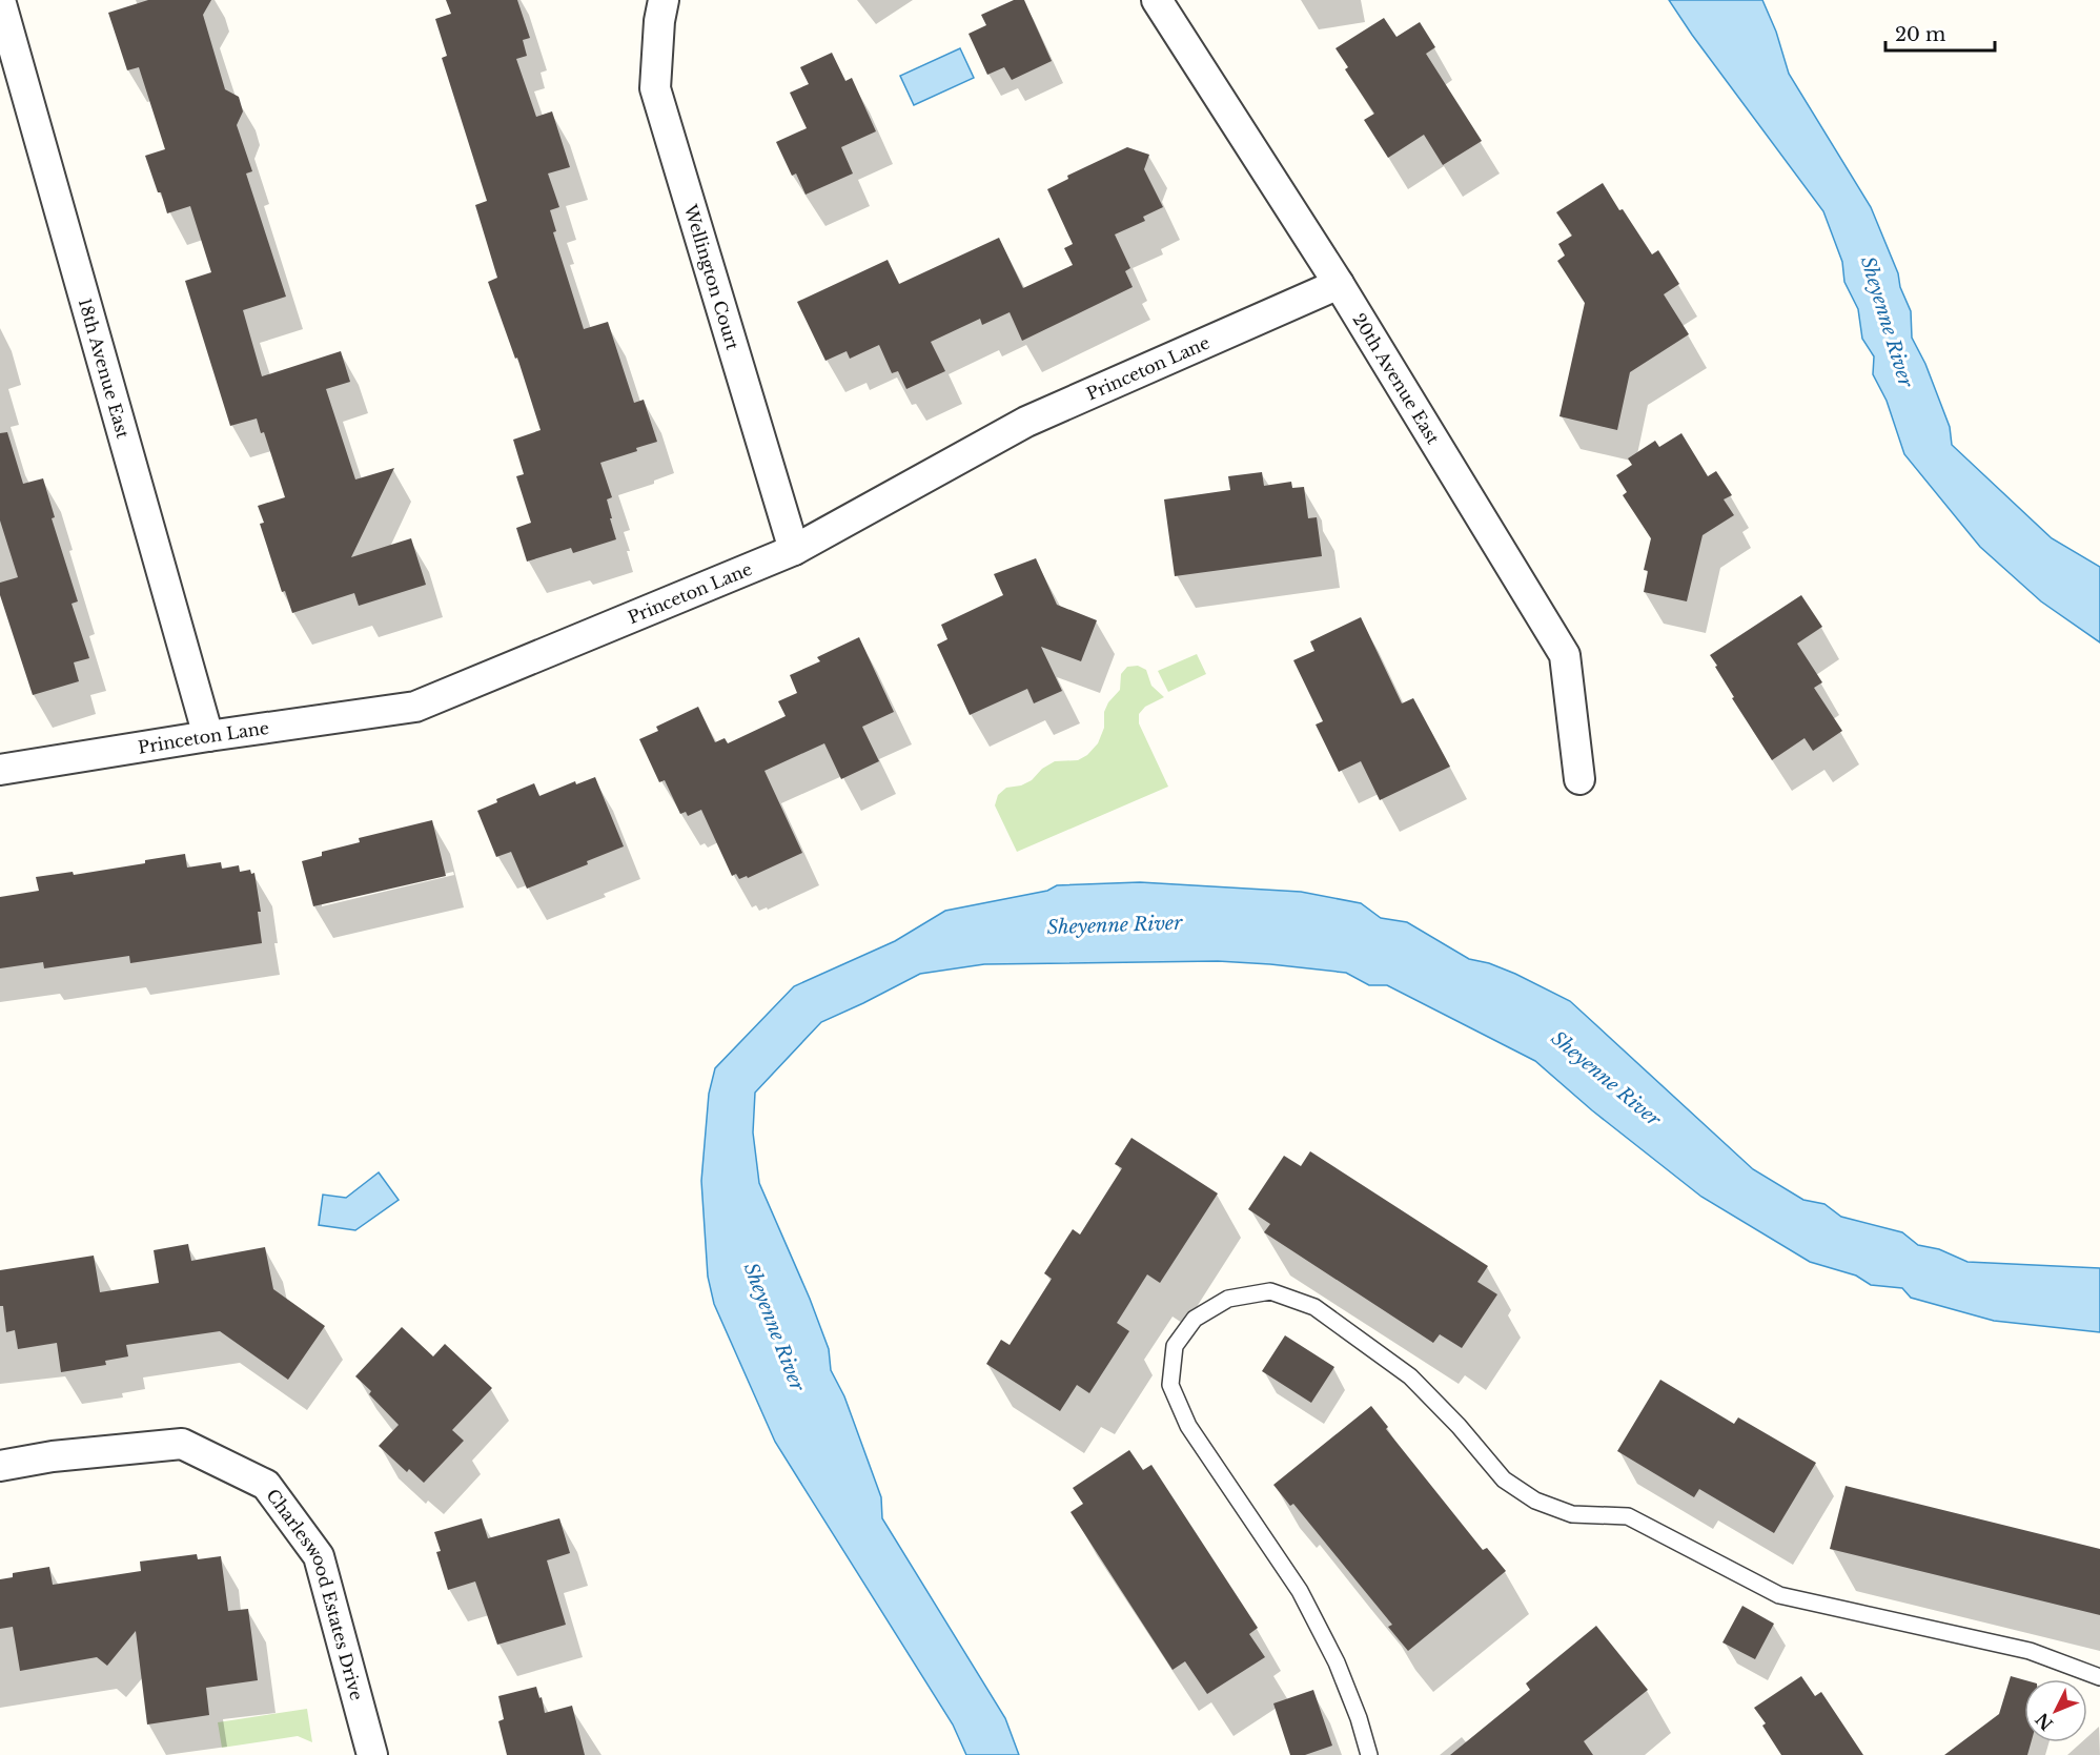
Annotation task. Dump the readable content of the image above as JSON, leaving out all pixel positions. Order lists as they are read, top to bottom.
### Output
{
  "streets": {
    "street": [
      "Wellington Court",
      "Princeton Lane",
      "18th Avenue East",
      "20th Avenue East",
      "Charleswood Estates Drive"
    ]
  },
  "crossings": [
    ["Wellington Court", "Princeton Lane"],
    ["Princeton Lane", "18th Avenue East"],
    ["Princeton Lane", "20th Avenue East"]
  ],
  "water": ["Sheyenne River"],
  "scale_bar": "20 m",
  "north": "bottom left"
}
